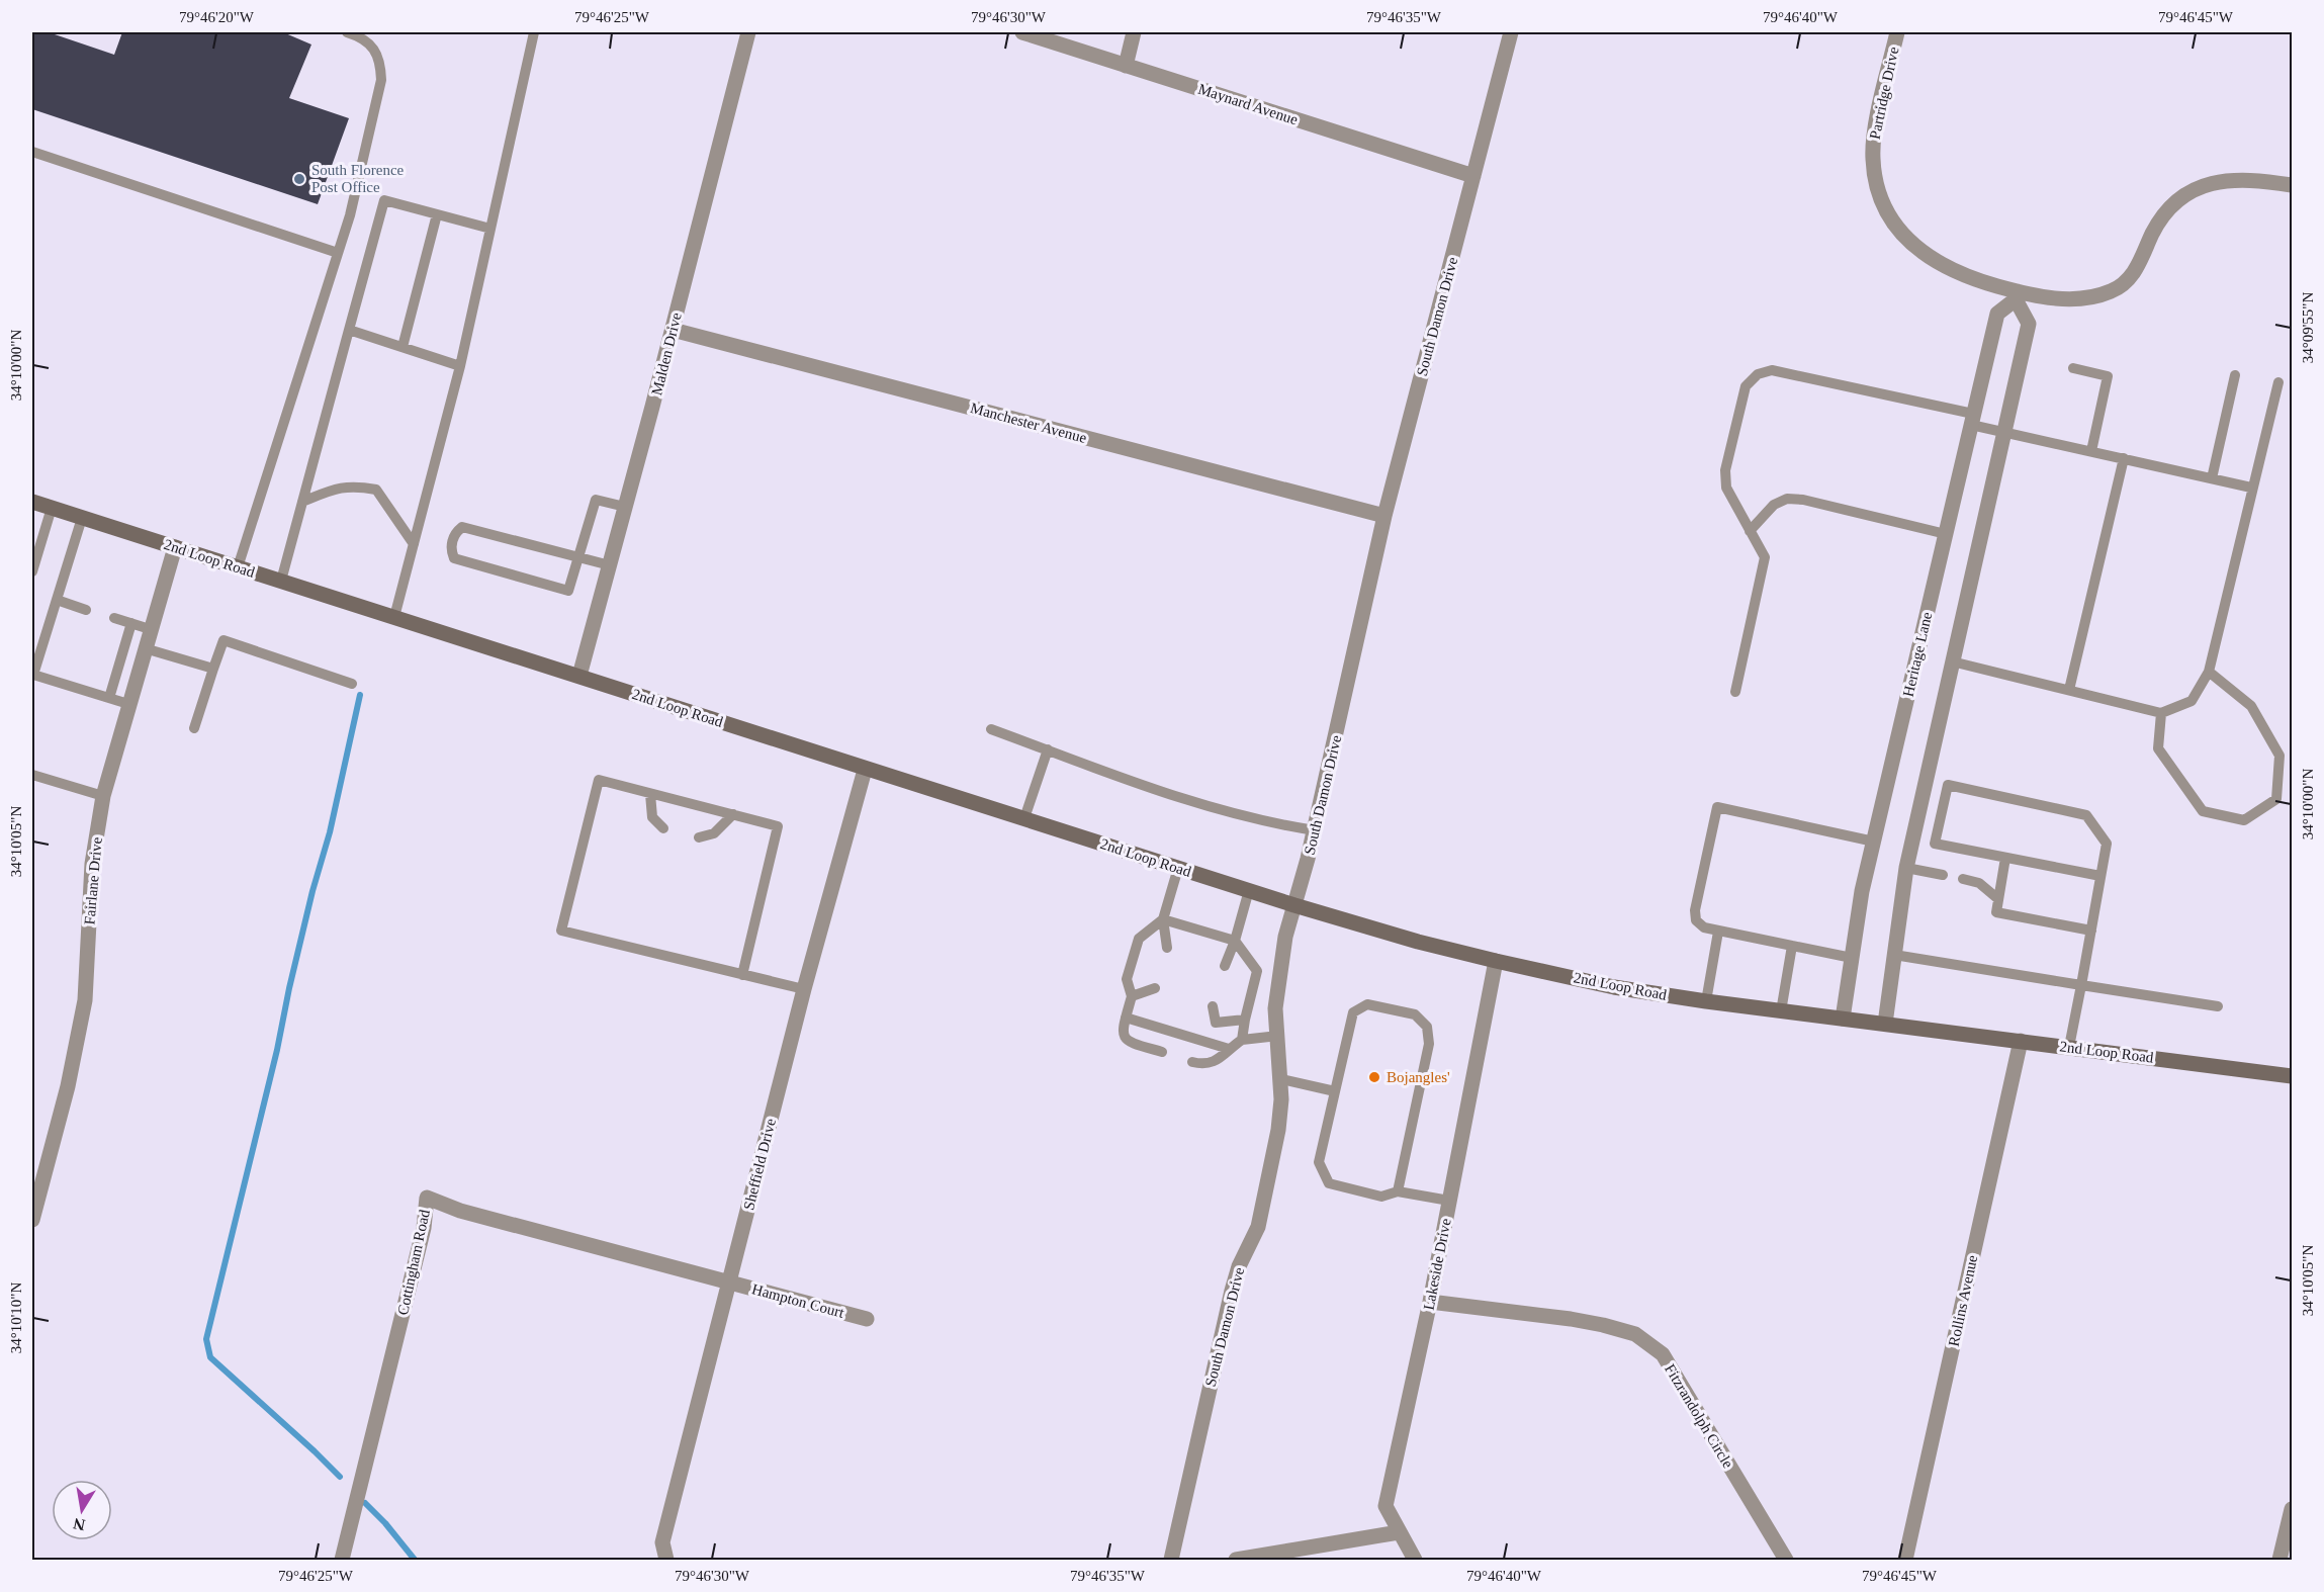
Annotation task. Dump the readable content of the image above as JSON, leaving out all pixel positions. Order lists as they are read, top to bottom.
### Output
{
  "streets": {
    "main road": ["2nd Loop Road"],
    "street": [
      "Partridge Drive",
      "Maynard Avenue",
      "South Damon Drive",
      "Malden Drive",
      "Manchester Avenue",
      "Heritage Lane",
      "Fairlane Drive",
      "Sheffield Drive",
      "Cottingham Road",
      "Lakeside Drive",
      "Hampton Court",
      "Rollins Avenue",
      "Fitzrandolph Circle"
    ]
  },
  "crossings": [
    ["Partridge Drive", "Heritage Lane"],
    ["Maynard Avenue", "South Damon Drive"],
    ["South Damon Drive", "Manchester Avenue"],
    ["South Damon Drive", "2nd Loop Road"],
    ["Malden Drive", "Manchester Avenue"],
    ["Malden Drive", "2nd Loop Road"],
    ["2nd Loop Road", "Heritage Lane"],
    ["2nd Loop Road", "Fairlane Drive"],
    ["2nd Loop Road", "Sheffield Drive"],
    ["2nd Loop Road", "Lakeside Drive"],
    ["2nd Loop Road", "Rollins Avenue"],
    ["Sheffield Drive", "Cottingham Road"],
    ["Sheffield Drive", "Hampton Court"],
    ["Cottingham Road", "Hampton Court"],
    ["Lakeside Drive", "Fitzrandolph Circle"]
  ],
  "places": ["South Florence Post Office", "Bojangles'"],
  "north": "bottom",
  "coordinates": [
    "79°46'20\"W",
    "79°46'25\"W",
    "79°46'30\"W",
    "79°46'35\"W",
    "79°46'40\"W",
    "79°46'45\"W",
    "34°09'55\"N",
    "34°10'00\"N",
    "34°10'05\"N",
    "34°10'10\"N"
  ]
}
